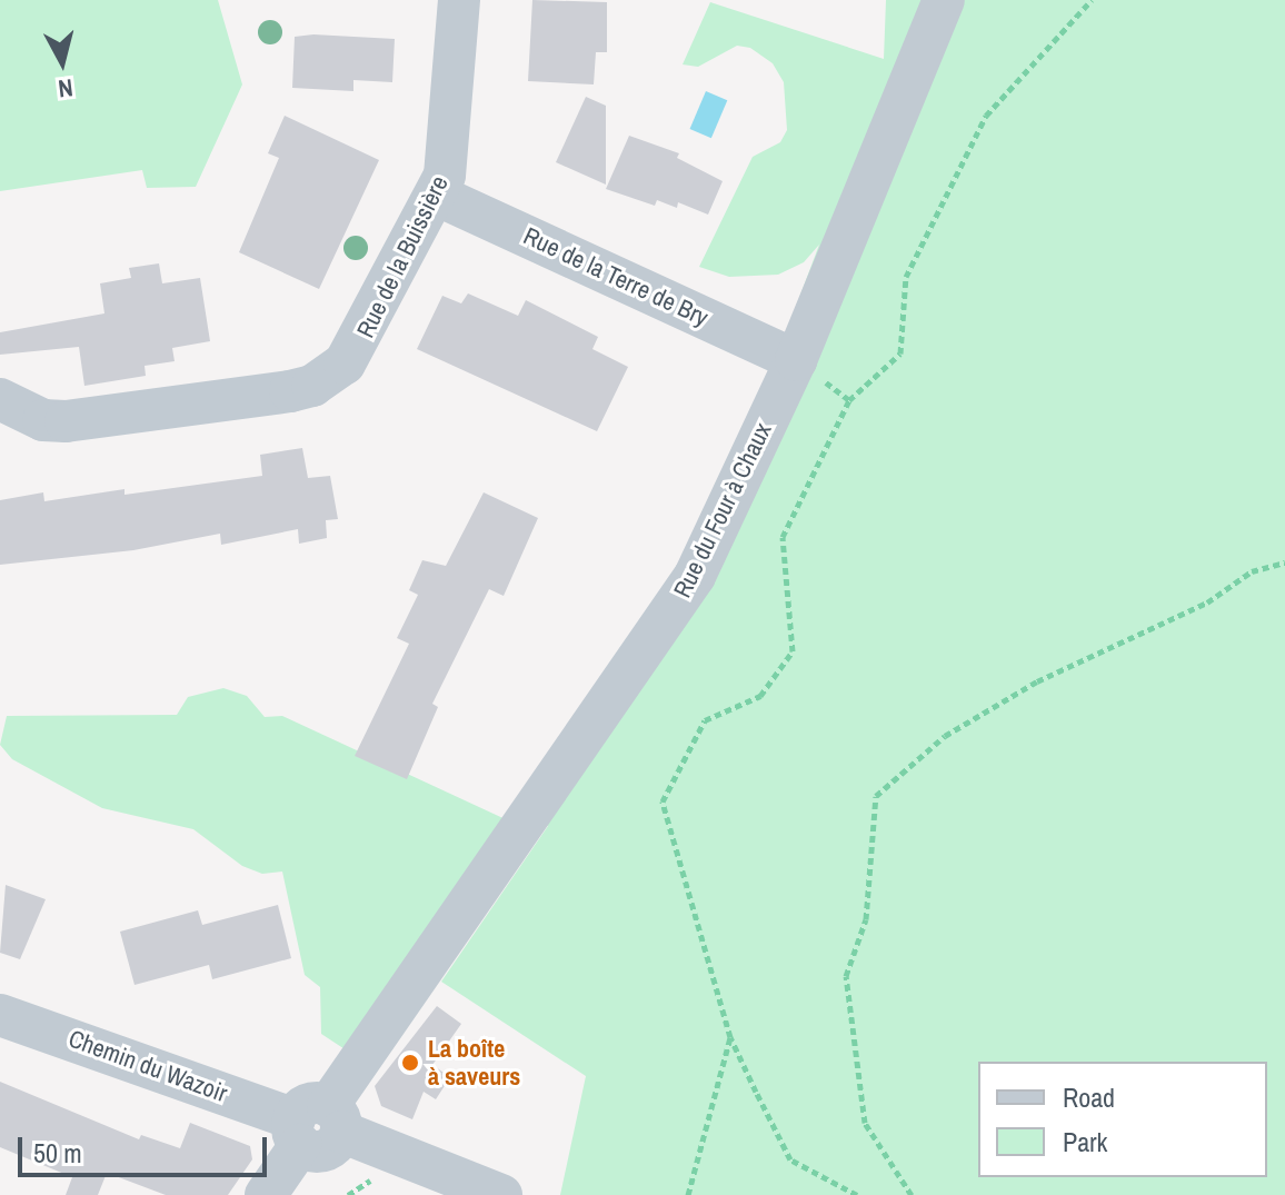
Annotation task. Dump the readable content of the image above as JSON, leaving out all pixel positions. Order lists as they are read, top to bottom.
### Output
{
  "streets": {
    "street": [
      "Rue de la Buissière",
      "Rue de la Terre de Bry",
      "Rue du Four à Chaux",
      "Chemin du Wazoir"
    ]
  },
  "crossings": [
    ["Rue de la Buissière", "Rue de la Terre de Bry"],
    ["Rue de la Terre de Bry", "Rue du Four à Chaux"],
    ["Rue du Four à Chaux", "Chemin du Wazoir"]
  ],
  "places": ["La boîte à saveurs"],
  "legend": ["Road", "Park"],
  "scale_bar": "50 m",
  "north": "bottom"
}
